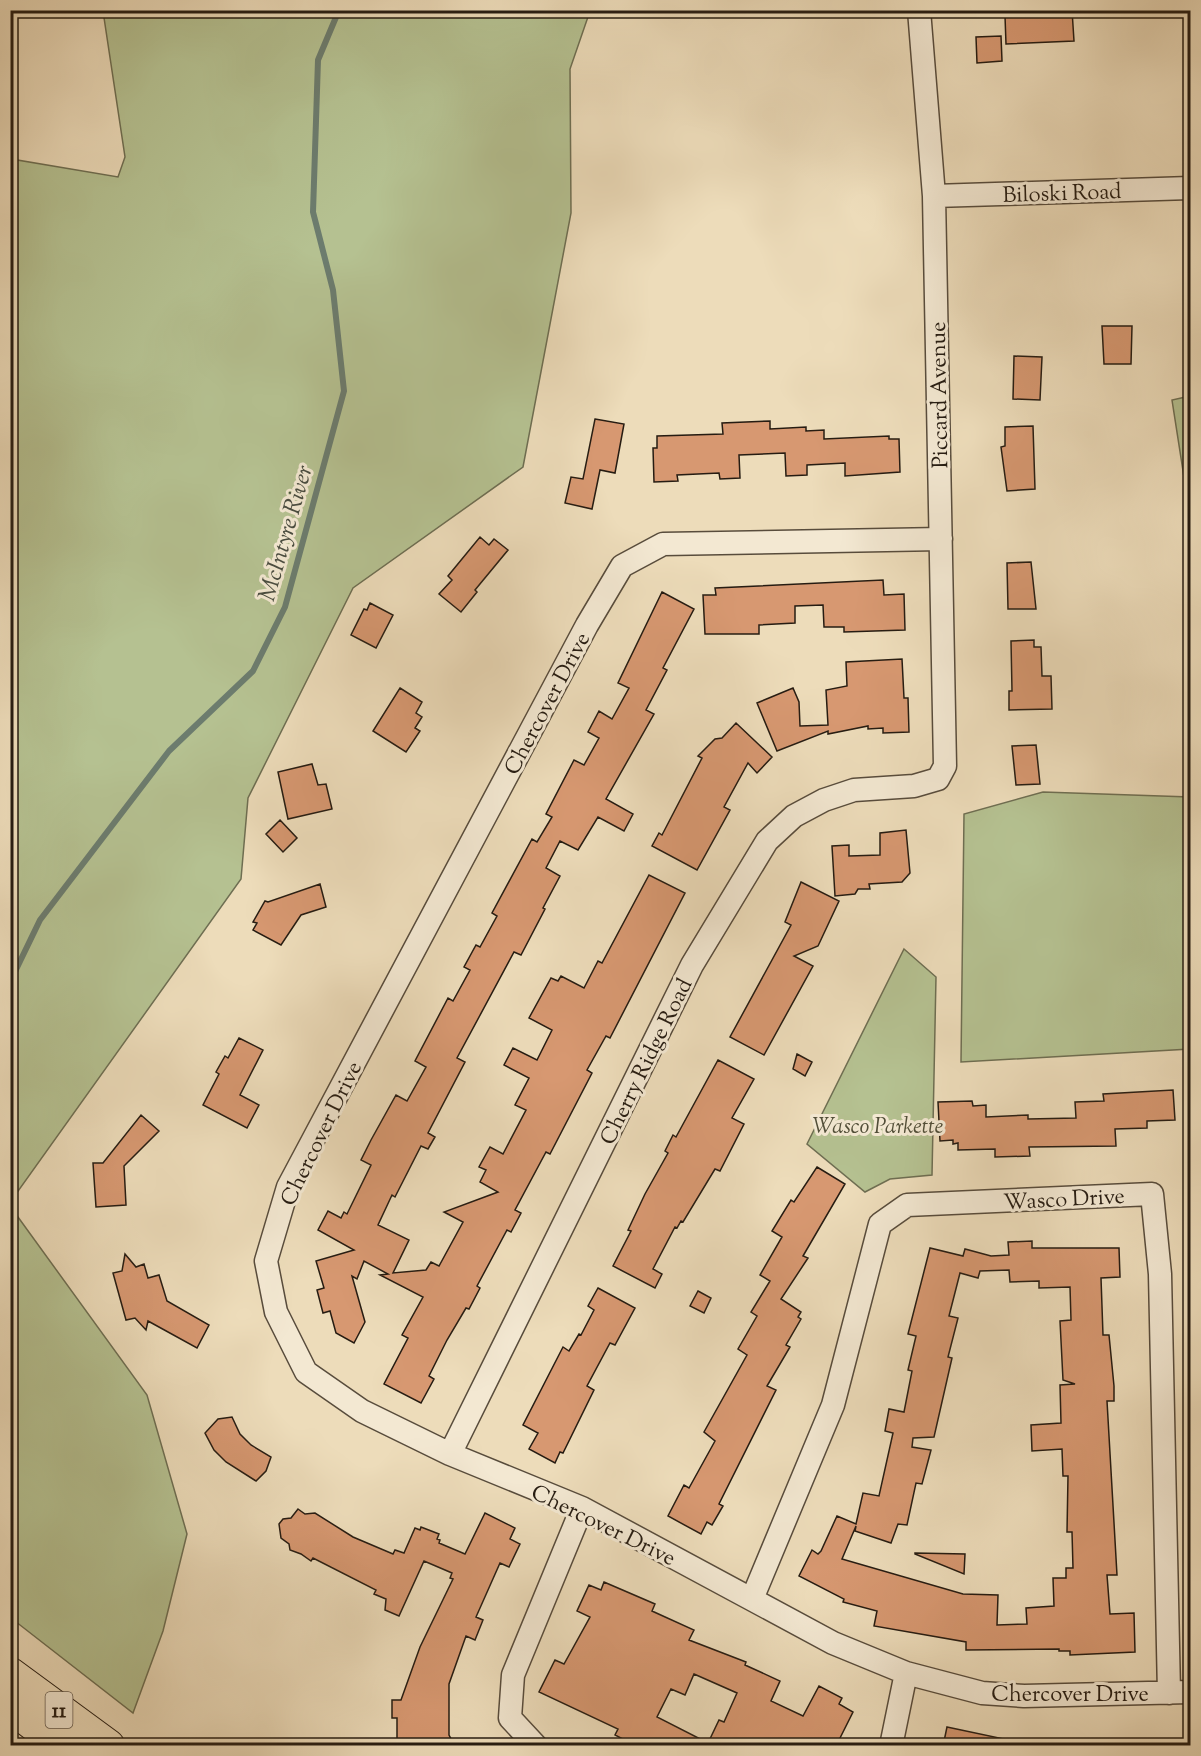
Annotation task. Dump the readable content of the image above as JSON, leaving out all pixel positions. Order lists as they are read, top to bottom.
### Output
{
  "streets": {
    "highway": ["11"],
    "street": [
      "Biloski Road",
      "Piccard Avenue",
      "Chercover Drive",
      "Cherry Ridge Road",
      "Wasco Drive"
    ]
  },
  "crossings": [
    ["Biloski Road", "Piccard Avenue"],
    ["Piccard Avenue", "Chercover Drive"],
    ["Piccard Avenue", "Cherry Ridge Road"],
    ["Chercover Drive", "Cherry Ridge Road"],
    ["Chercover Drive", "Wasco Drive"]
  ],
  "water": ["McIntyre River"],
  "parks": ["Wasco Parkette"]
}
